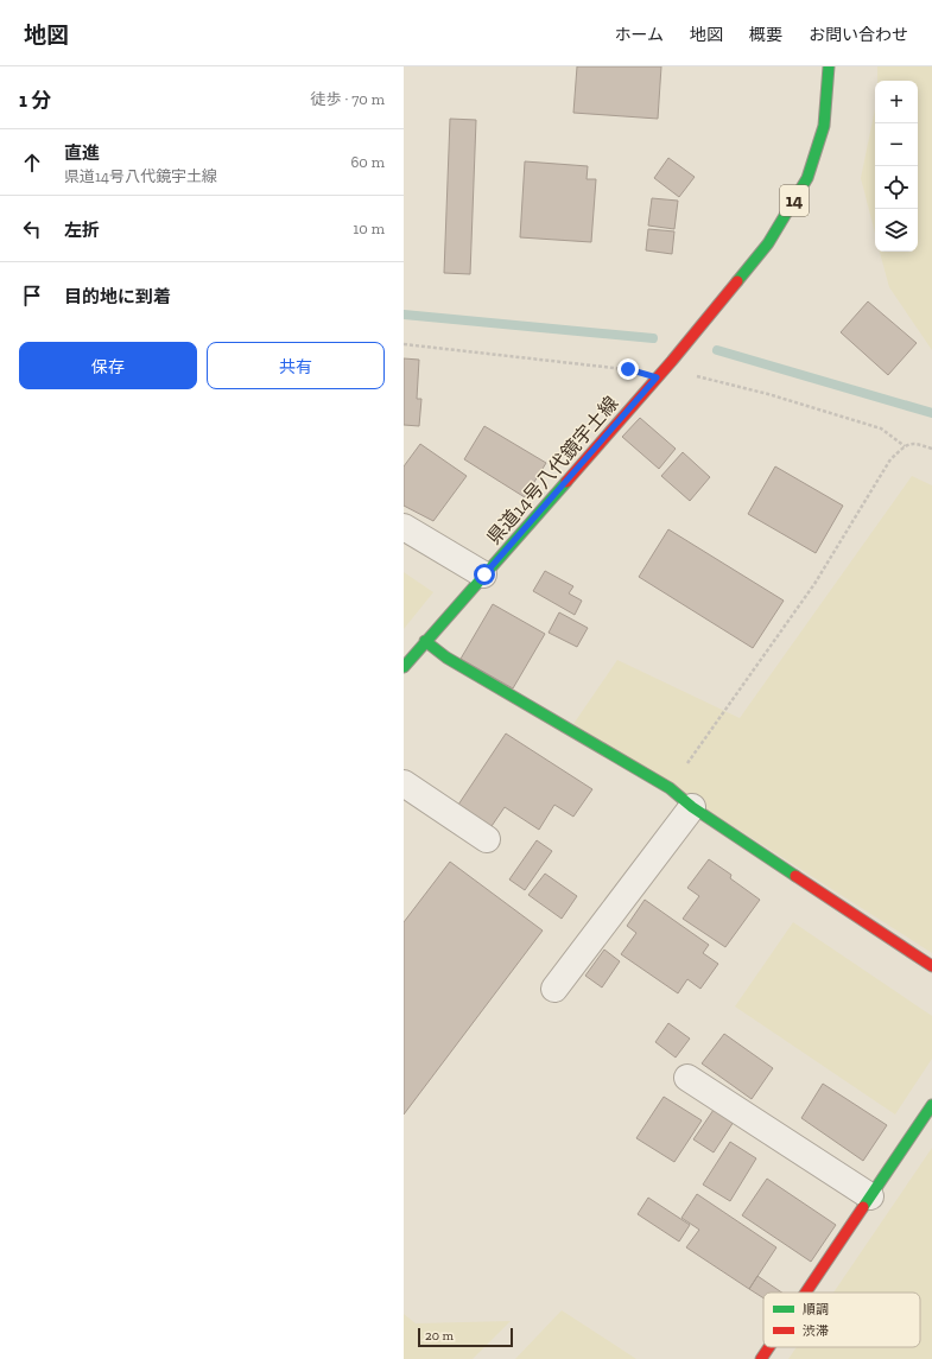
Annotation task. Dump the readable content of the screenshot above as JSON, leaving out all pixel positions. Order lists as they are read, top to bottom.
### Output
{
  "streets": {
    "street": ["14", "県道14号八代鏡宇土線"]
  },
  "legend": ["順調", "渋滞"],
  "scale_bar": "20 m",
  "page": {
    "header": "地図",
    "nav": [
      "ホーム",
      "地図",
      "概要",
      "お問い合わせ"
    ],
    "heading": ["1 分", "徒歩 · 70 m"],
    "map_buttons": ["+", "−"],
    "list": [
      ["直進", "県道14号八代鏡宇土線", "60 m"],
      ["左折", "10 m"],
      "目的地に到着"
    ],
    "buttons": ["保存", "共有"],
    "scale": "20 m"
  }
}
